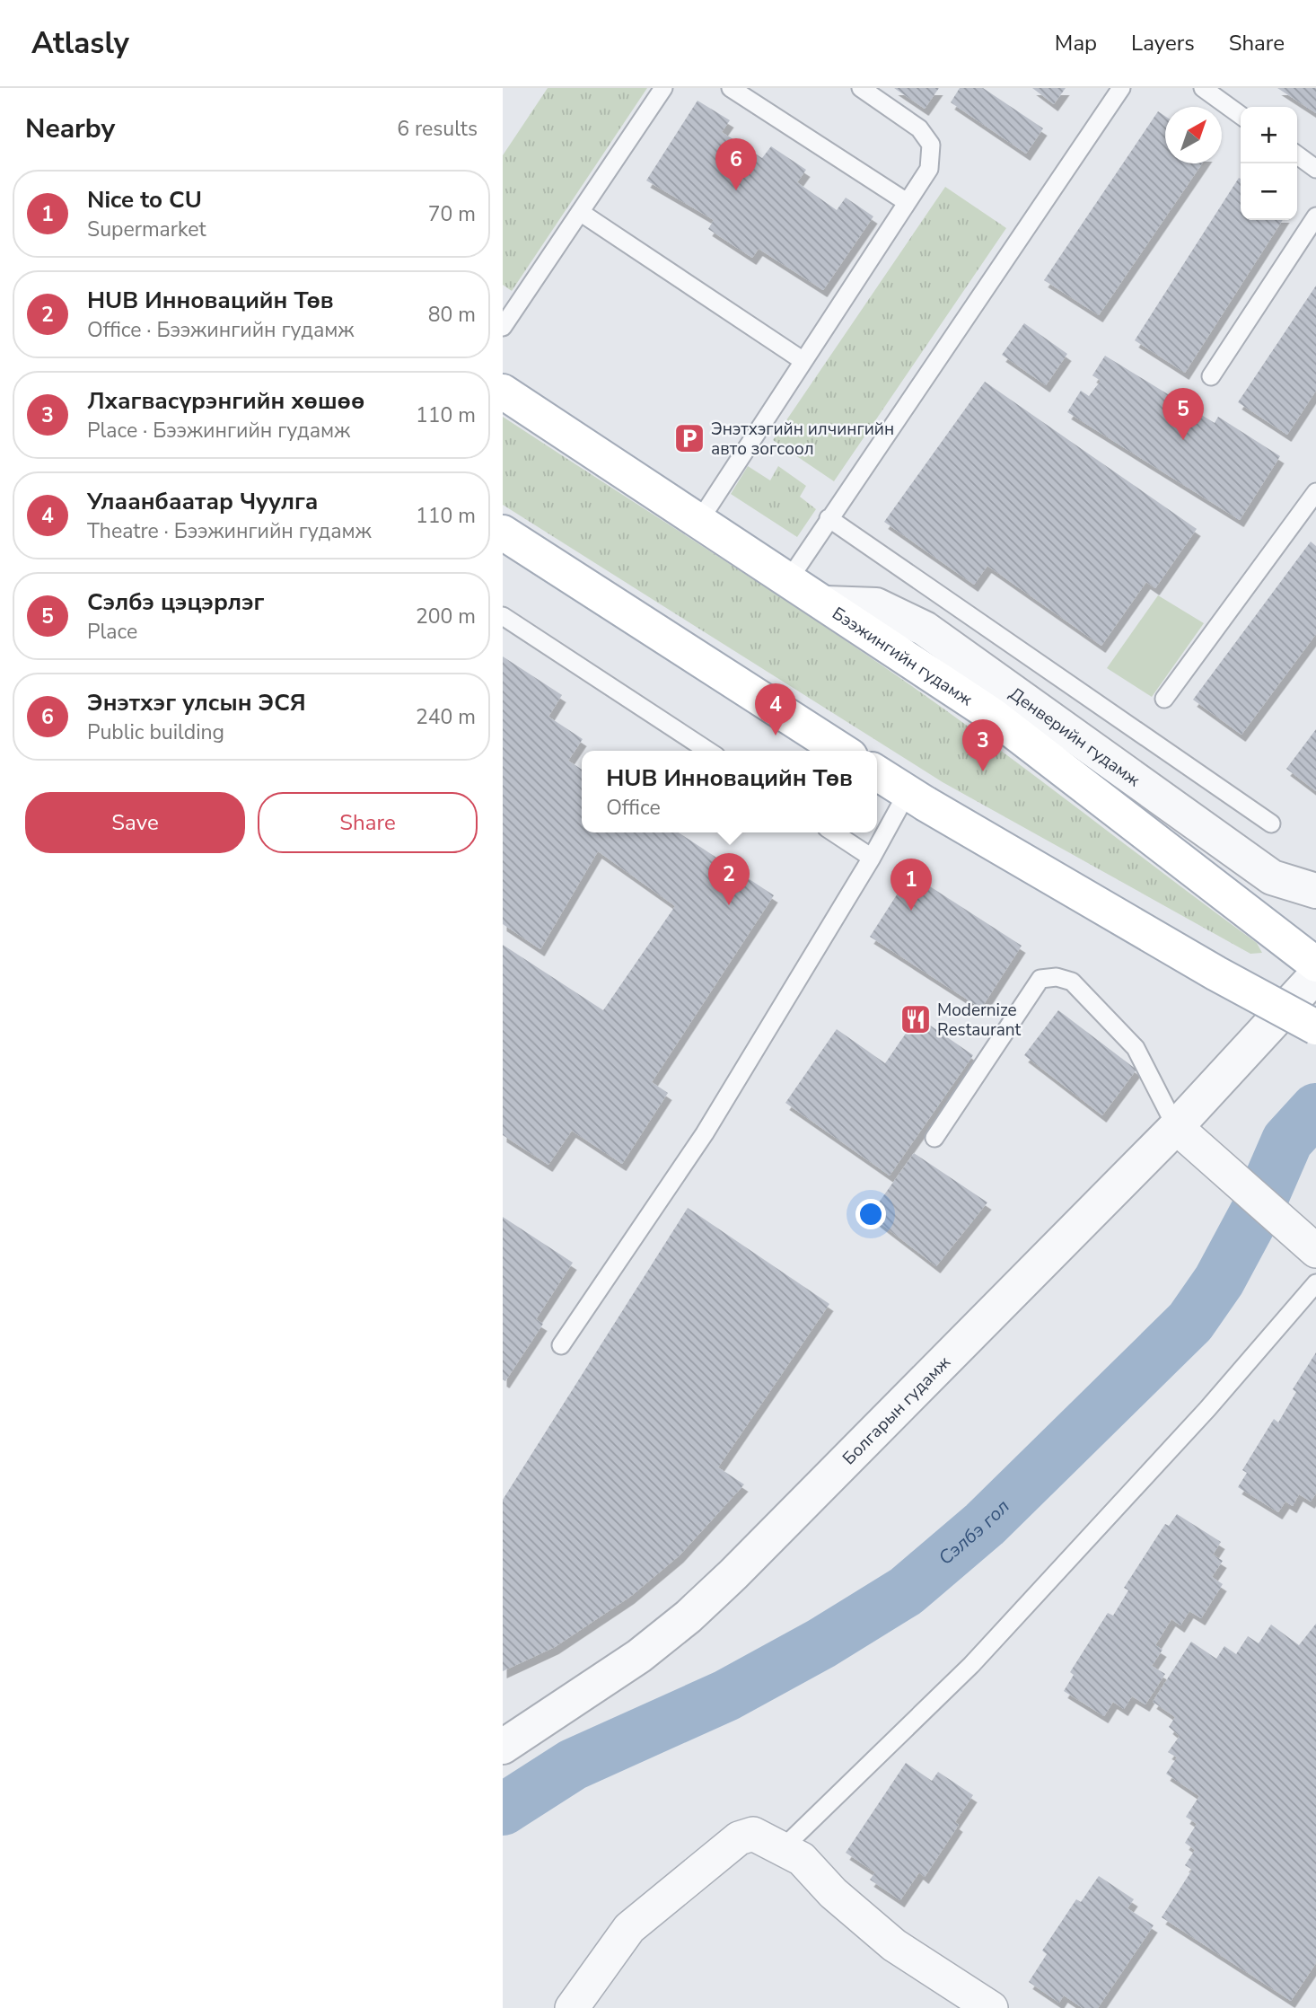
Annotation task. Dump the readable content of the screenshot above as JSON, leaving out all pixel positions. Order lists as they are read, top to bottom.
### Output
{
  "streets": {
    "main road": ["Бээжингийн гудамж"],
    "street": ["Денверийн гудамж", "Болгарын гудамж"]
  },
  "crossings": [
    ["Бээжингийн гудамж", "Денверийн гудамж"]
  ],
  "water": ["Сэлбэ гол"],
  "places": {
    "parking": ["Энэтхэгийн илчингийн авто зогсоол"],
    "restaurant": ["Modernize Restaurant"]
  },
  "north": "top right",
  "page": {
    "header": "Atlasly",
    "nav": ["Map", "Layers", "Share"],
    "heading": ["Nearby", "6 results"],
    "map_buttons": ["+", "−"],
    "pins": [
      "6",
      "5",
      "4",
      "3",
      "2",
      "1"
    ],
    "list": [
      {
        "mark": "1",
        "name": "Nice to CU",
        "note": "Supermarket",
        "value": "70 m"
      },
      {
        "mark": "2",
        "name": "HUB Инновацийн Төв",
        "note": "Office · Бээжингийн гудамж",
        "value": "80 m"
      },
      {
        "mark": "3",
        "name": "Лхагвасүрэнгийн хөшөө",
        "note": "Place · Бээжингийн гудамж",
        "value": "110 m"
      },
      {
        "mark": "4",
        "name": "Улаанбаатар Чуулга",
        "note": "Theatre · Бээжингийн гудамж",
        "value": "110 m"
      },
      {
        "mark": "5",
        "name": "Сэлбэ цэцэрлэг",
        "note": "Place",
        "value": "200 m"
      },
      {
        "mark": "6",
        "name": "Энэтхэг улсын ЭСЯ",
        "note": "Public building",
        "value": "240 m"
      }
    ],
    "popup": ["HUB Инновацийн Төв", "Office"],
    "buttons": ["Save", "Share"]
  }
}
